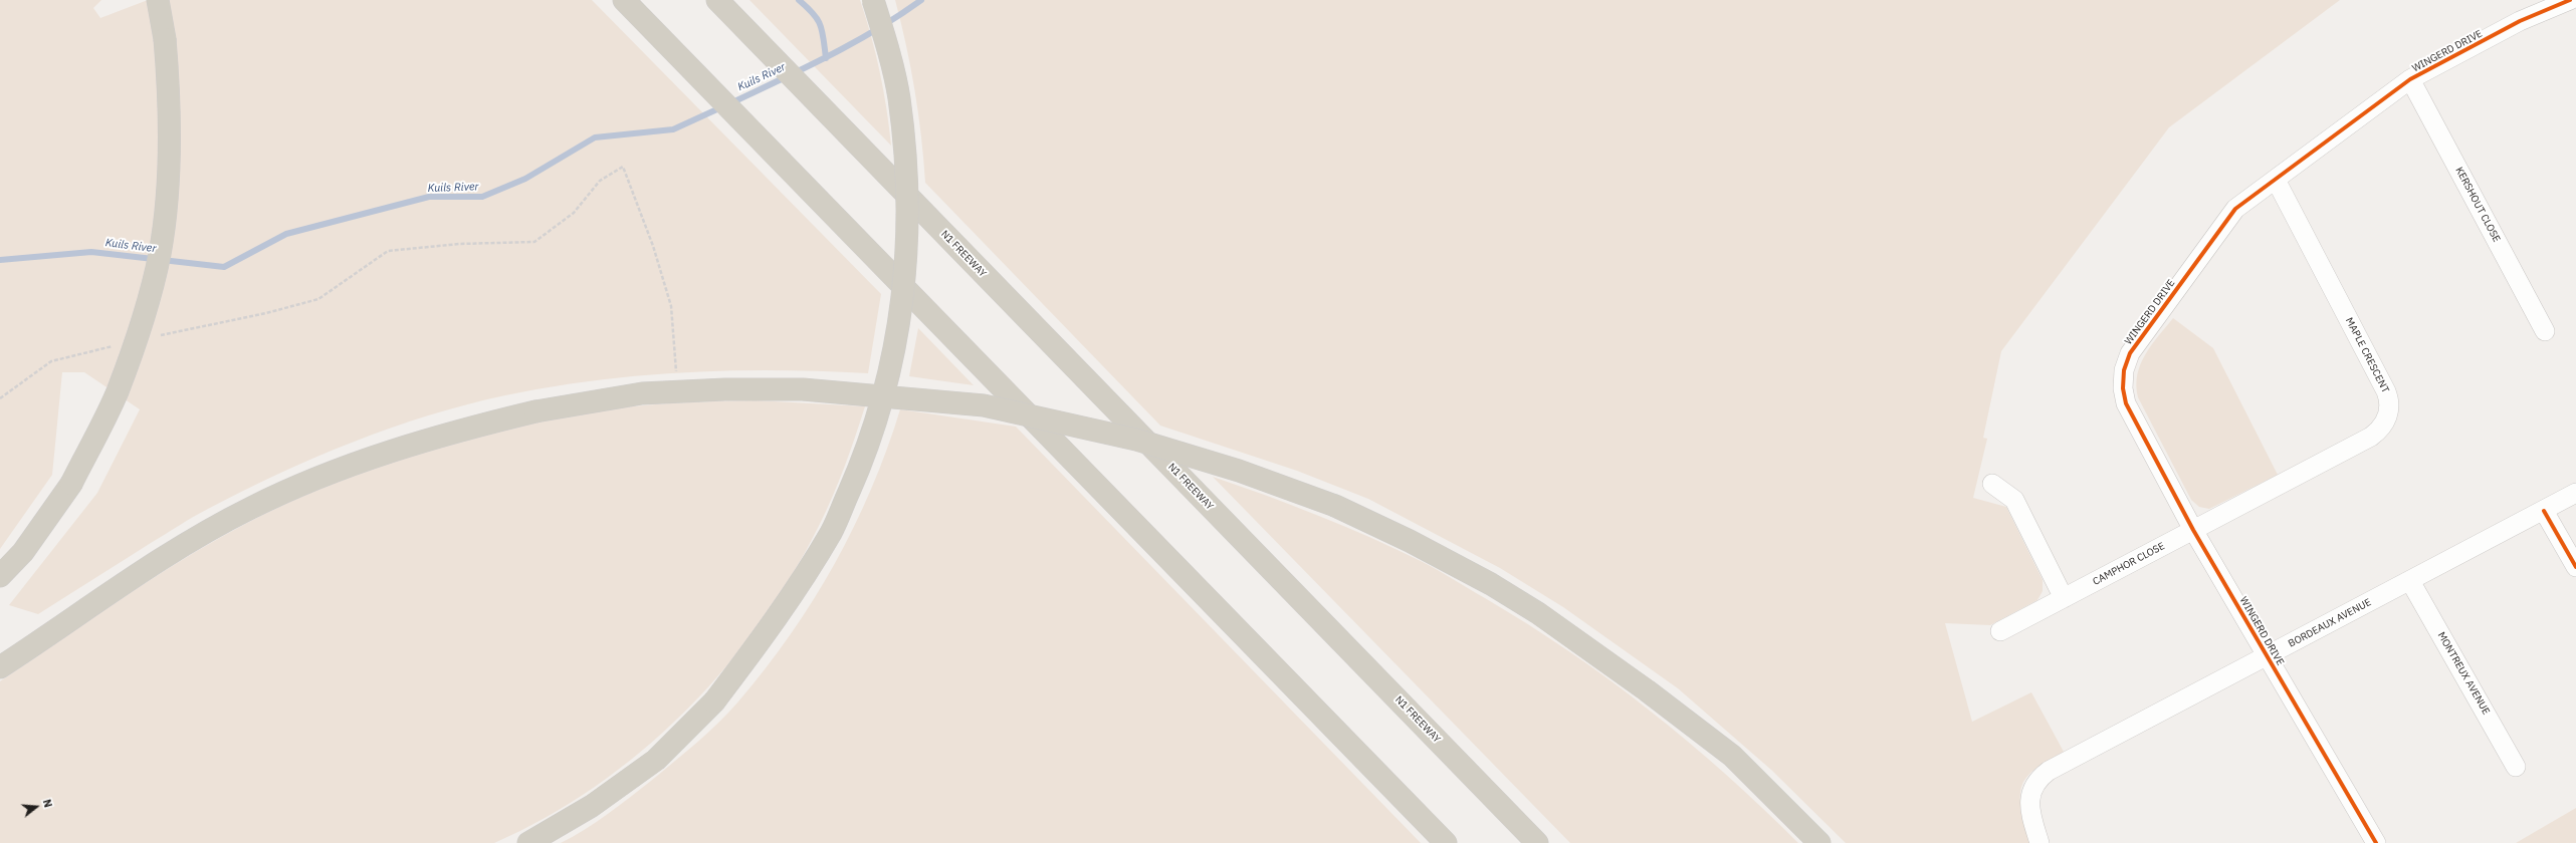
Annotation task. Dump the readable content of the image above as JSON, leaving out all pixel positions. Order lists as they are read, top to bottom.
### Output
{
  "streets": {
    "highway": ["N1 FREEWAY"],
    "street": [
      "WINGERD DRIVE",
      "KERSHOUT CLOSE",
      "MAPLE CRESCENT",
      "CAMPHOR CLOSE",
      "BORDEAUX AVENUE",
      "MONTREUX AVENUE"
    ]
  },
  "crossings": [
    ["WINGERD DRIVE", "KERSHOUT CLOSE"],
    ["WINGERD DRIVE", "MAPLE CRESCENT"],
    ["WINGERD DRIVE", "CAMPHOR CLOSE"],
    ["WINGERD DRIVE", "BORDEAUX AVENUE"],
    ["MAPLE CRESCENT", "CAMPHOR CLOSE"],
    ["BORDEAUX AVENUE", "MONTREUX AVENUE"]
  ],
  "water": ["Kuils River"],
  "north": "right"
}
